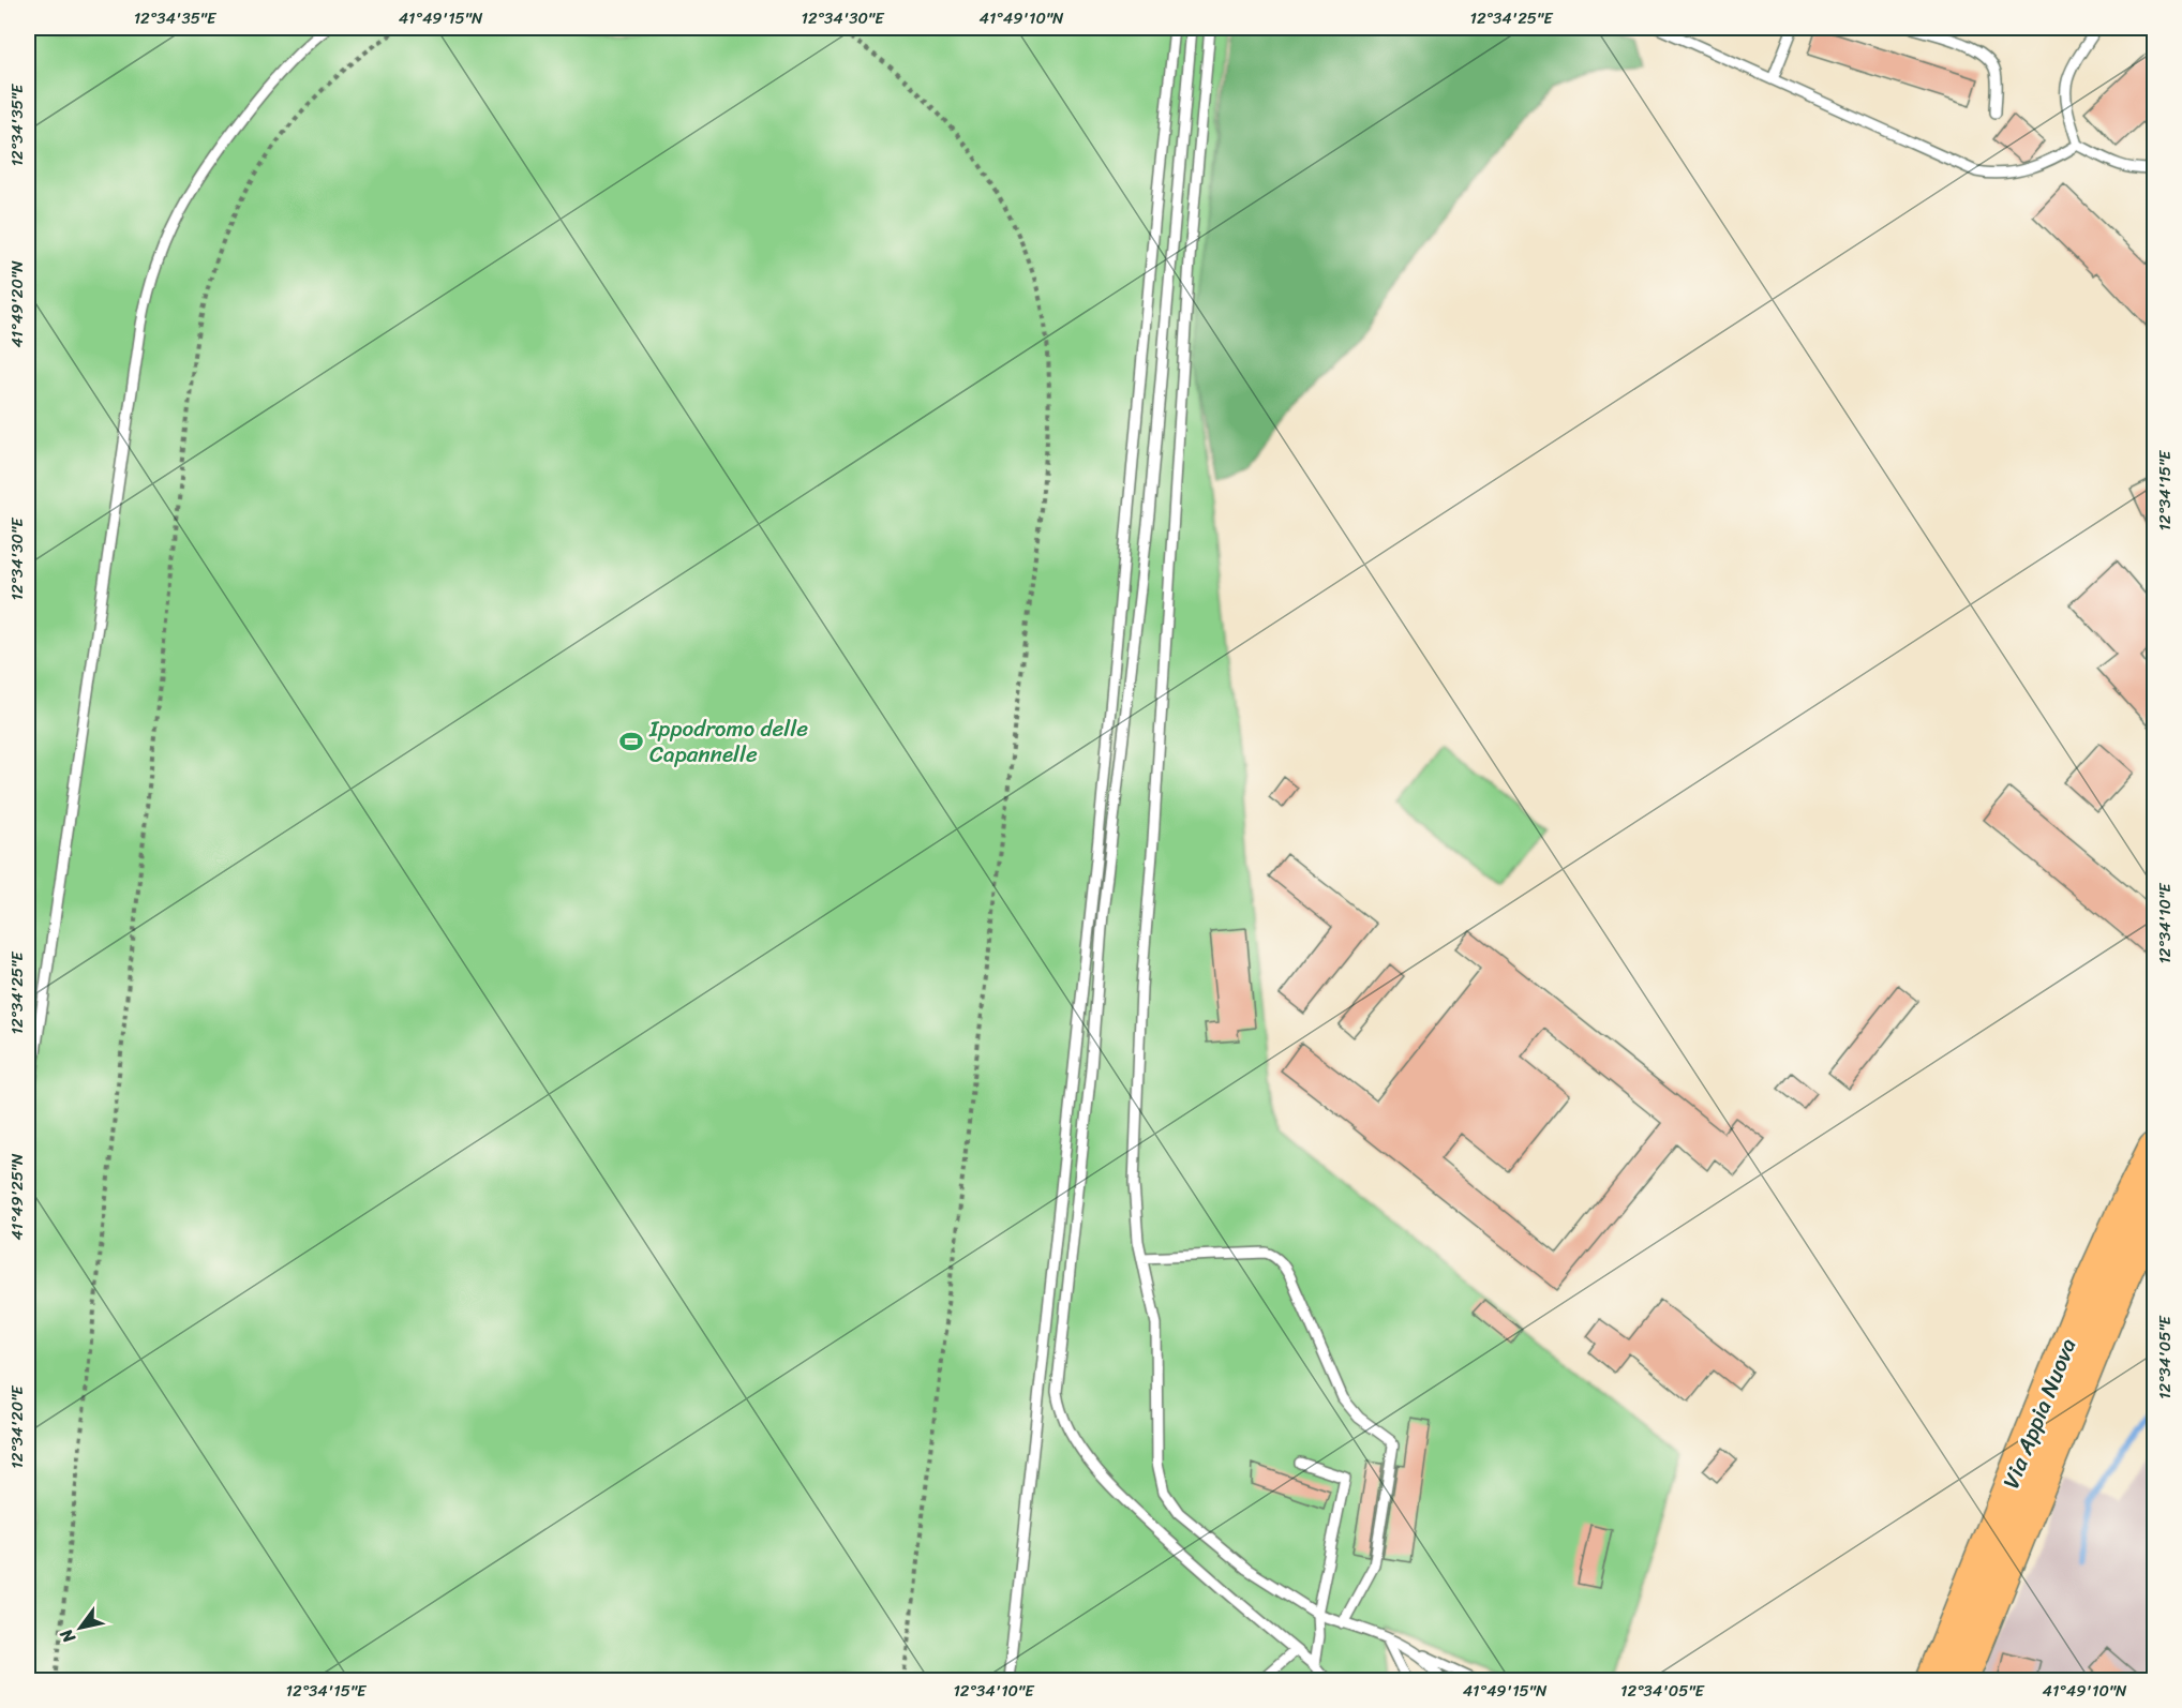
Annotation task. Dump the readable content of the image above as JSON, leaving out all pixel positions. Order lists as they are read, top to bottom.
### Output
{
  "streets": {
    "main road": ["Via Appia Nuova"]
  },
  "places": {
    "sports": ["Ippodromo delle Capannelle"]
  },
  "north": "bottom left",
  "coordinates": [
    "12°34'35\"E",
    "41°49'15\"N",
    "12°34'30\"E",
    "41°49'10\"N",
    "12°34'25\"E",
    "41°49'20\"N",
    "12°34'15\"E",
    "12°34'10\"E",
    "41°49'25\"N",
    "12°34'05\"E",
    "12°34'20\"E"
  ]
}
